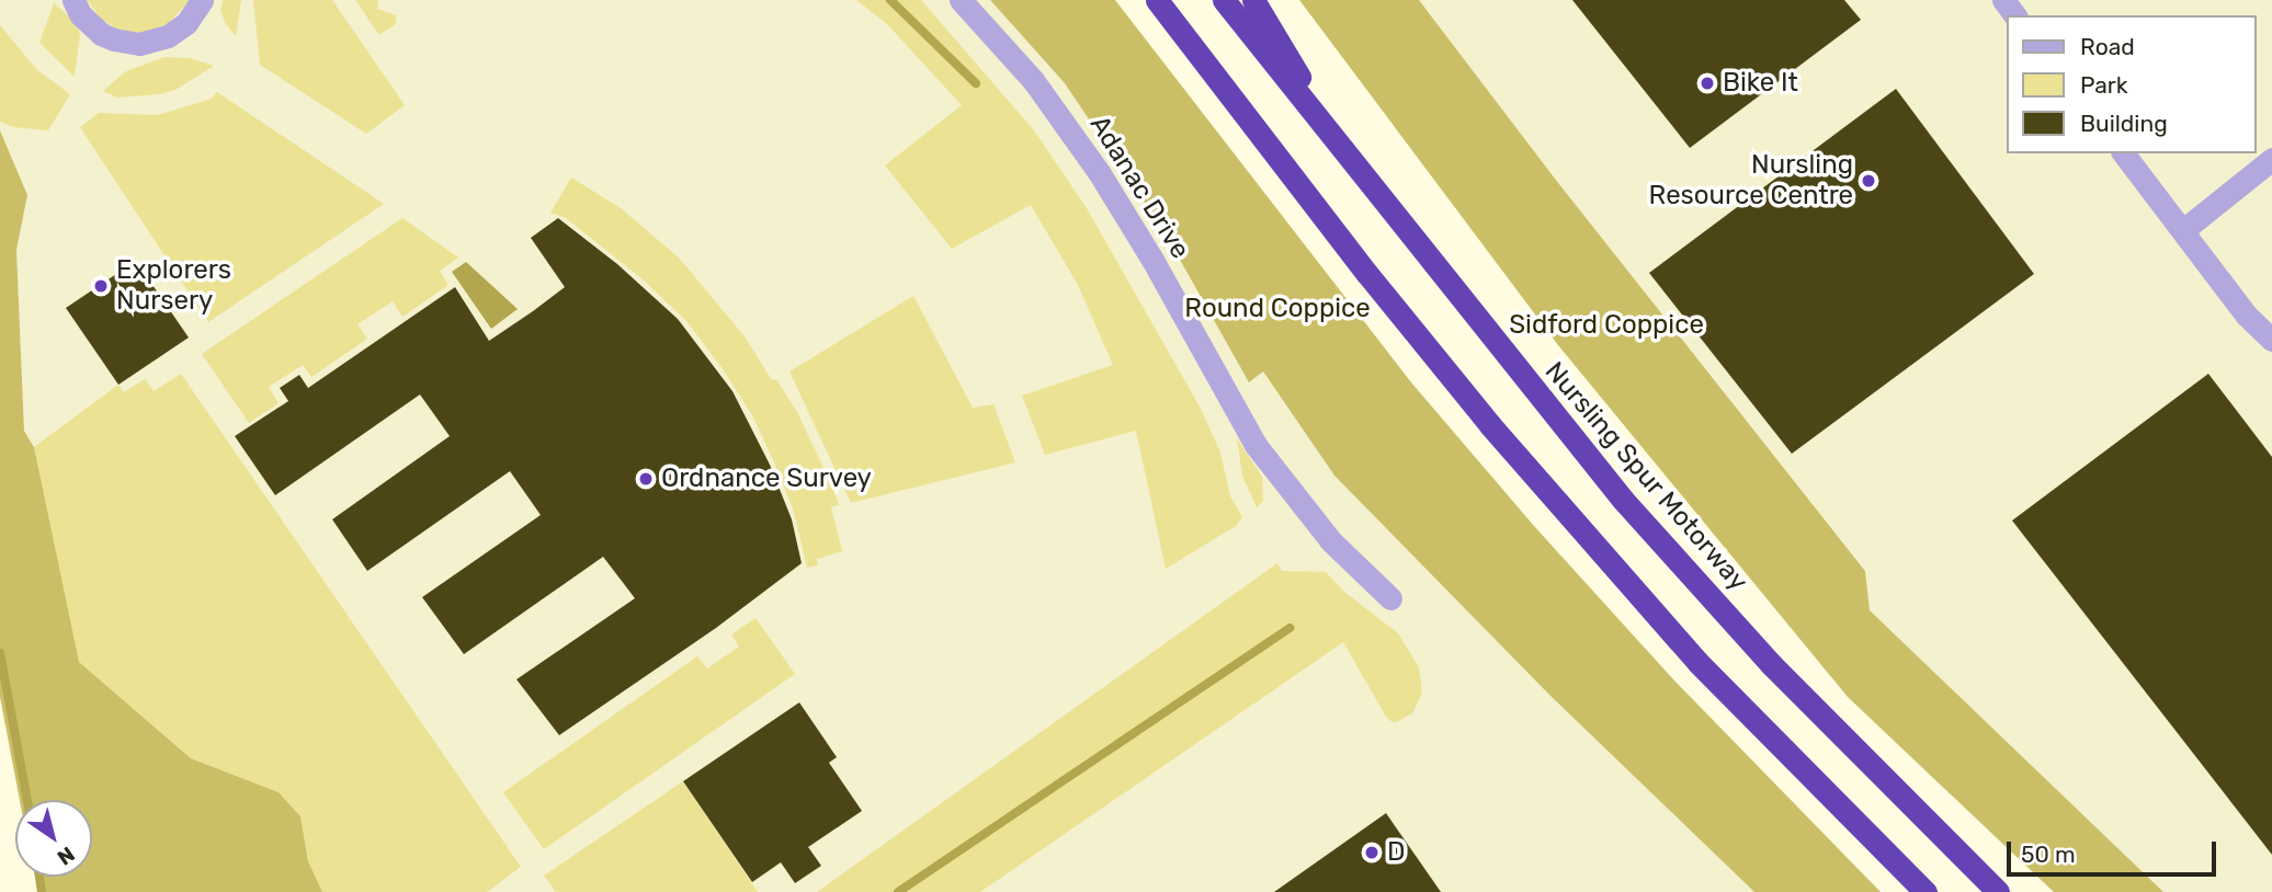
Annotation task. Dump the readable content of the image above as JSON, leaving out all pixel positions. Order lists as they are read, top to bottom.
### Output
{
  "streets": {
    "highway": ["Nursling Spur Motorway"],
    "street": ["Adanac Drive"]
  },
  "parks": ["Round Coppice", "Sidford Coppice"],
  "places": [
    "Bike It",
    "Nursling Resource Centre",
    "Explorers Nursery",
    "Ordnance Survey",
    "D"
  ],
  "legend": ["Road", "Park", "Building"],
  "scale_bar": "50 m",
  "north": "bottom right"
}
